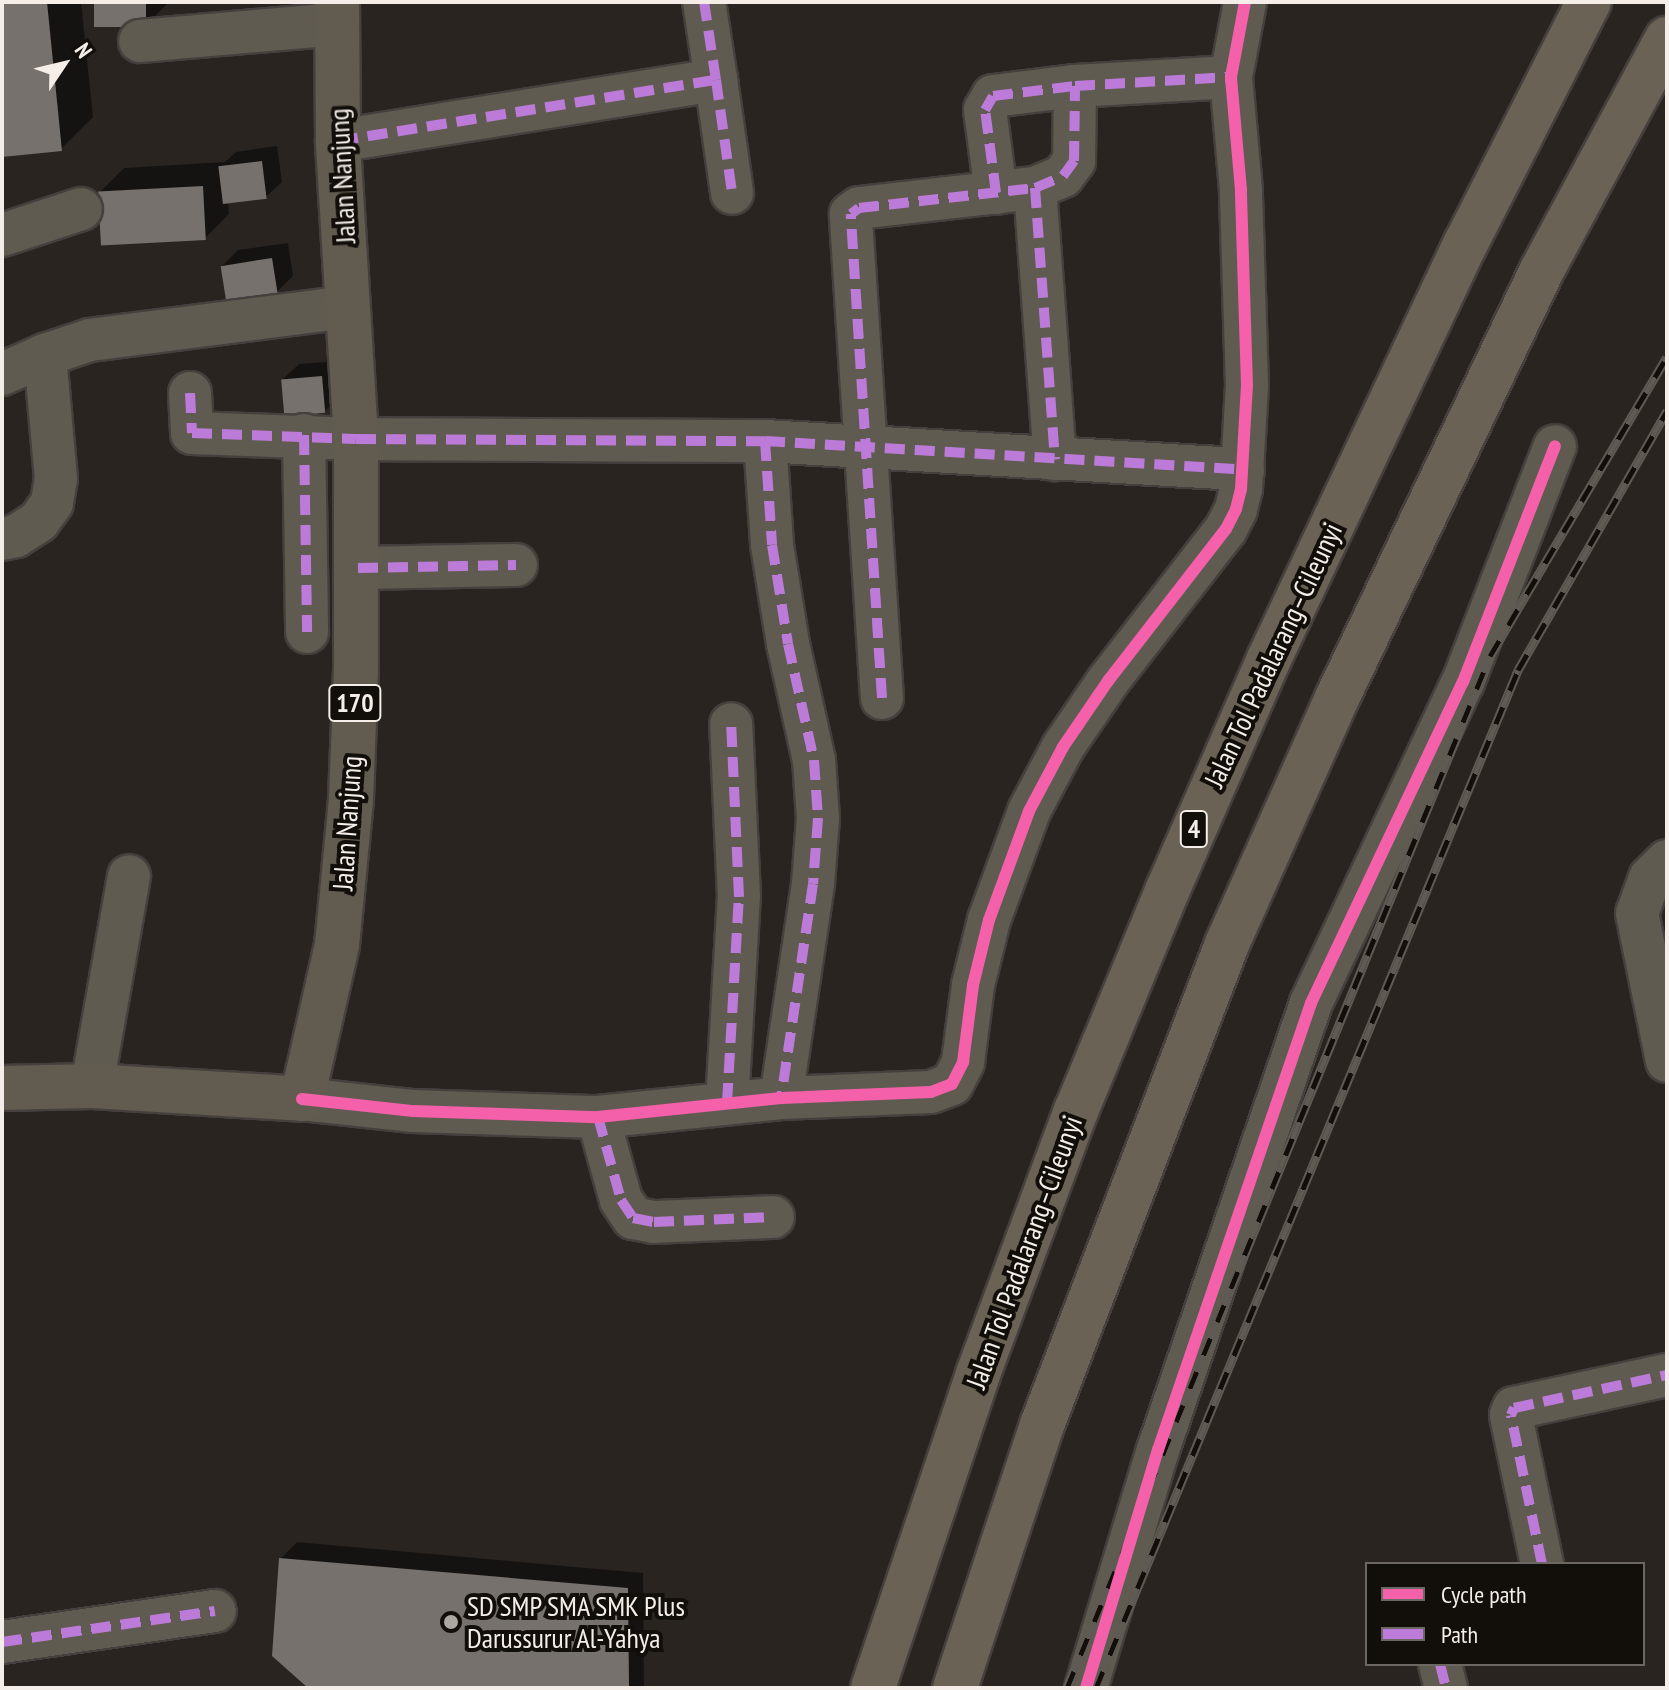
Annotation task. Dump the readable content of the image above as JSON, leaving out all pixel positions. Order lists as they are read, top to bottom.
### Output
{
  "streets": {
    "highway": ["Jalan Tol Padalarang–Cileunyi", "4"],
    "main road": ["Jalan Nanjung", "170"]
  },
  "places": ["SD SMP SMA SMK Plus Darussurur Al-Yahya"],
  "legend": ["Cycle path", "Path"],
  "north": "top right"
}
